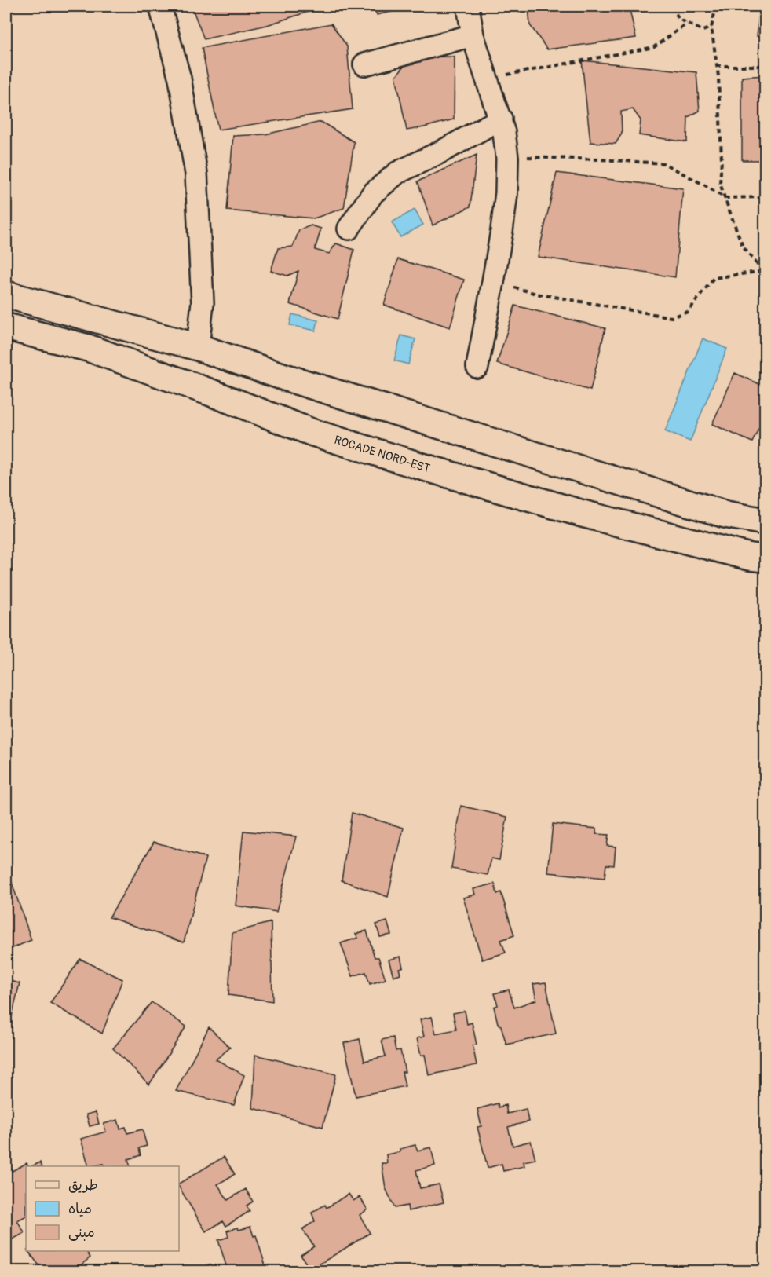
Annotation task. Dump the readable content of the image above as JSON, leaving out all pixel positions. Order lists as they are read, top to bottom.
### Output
{
  "streets": {
    "street": ["ROCADE NORD-EST"]
  },
  "legend": ["طريق", "مياه", "مبنى"]
}
